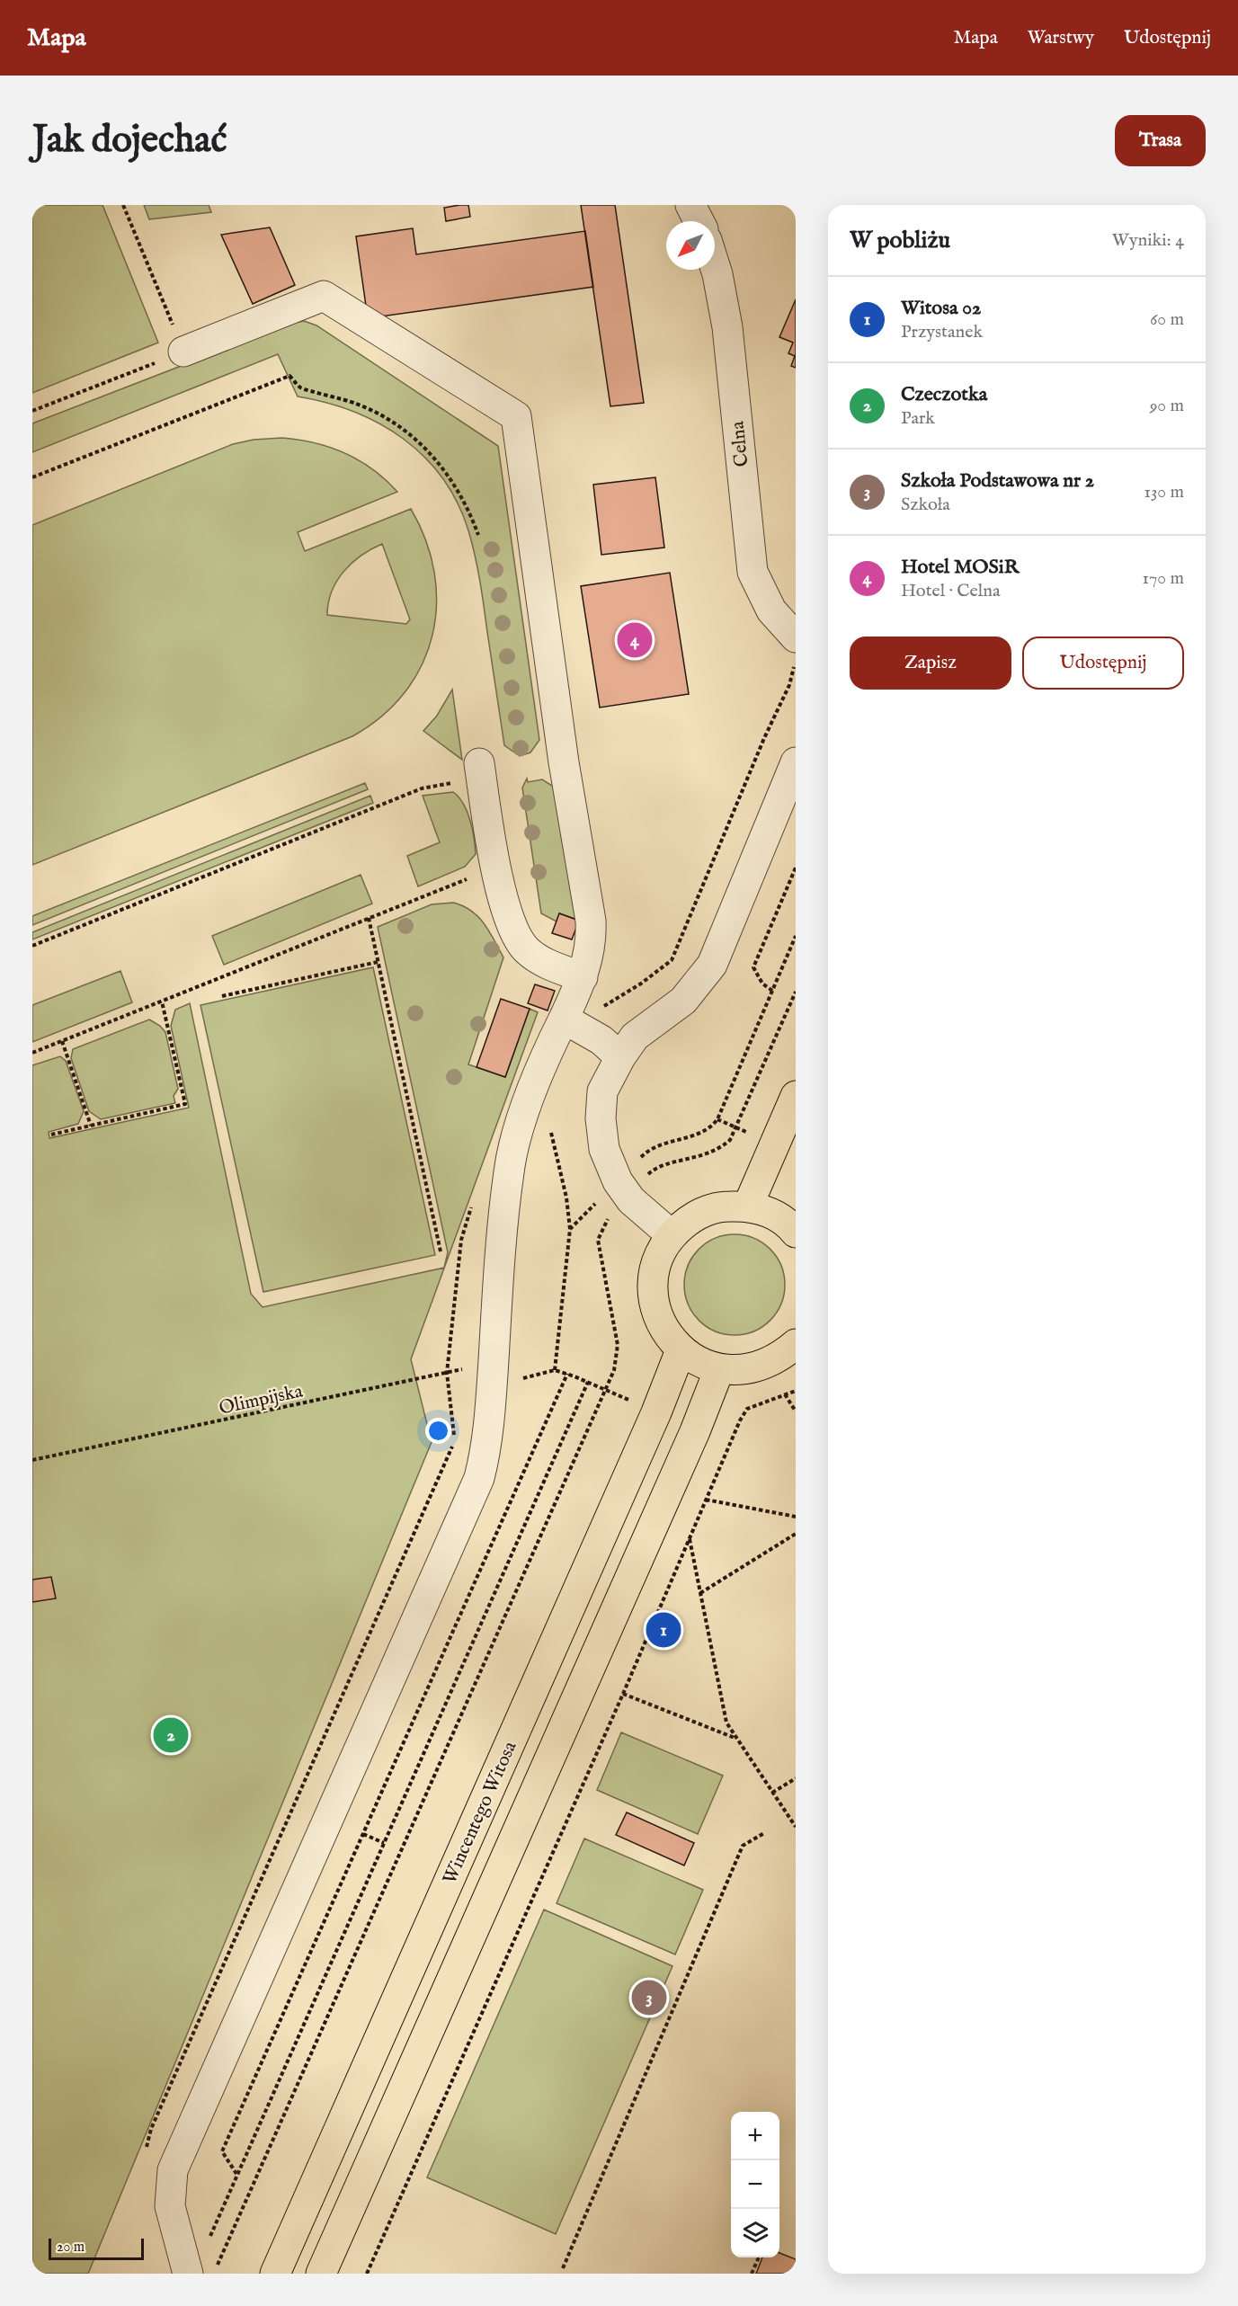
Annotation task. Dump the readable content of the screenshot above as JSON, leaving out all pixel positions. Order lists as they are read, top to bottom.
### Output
{
  "streets": {
    "main road": ["Wincentego Witosa"],
    "street": ["Celna"],
    "path": ["Olimpijska"]
  },
  "scale_bar": "20 m",
  "north": "bottom left",
  "page": {
    "header": "Mapa",
    "nav": ["Mapa", "Warstwy", "Udostępnij"],
    "buttons": [
      "Trasa",
      ["Zapisz", "Udostępnij"]
    ],
    "title": "Jak dojechać",
    "heading": ["W pobliżu", "Wyniki: 4"],
    "list": [
      {
        "mark": "1",
        "name": "Witosa 02",
        "note": "Przystanek",
        "value": "60 m"
      },
      {
        "mark": "2",
        "name": "Czeczotka",
        "note": "Park",
        "value": "90 m"
      },
      {
        "mark": "3",
        "name": "Szkoła Podstawowa nr 2",
        "note": "Szkoła",
        "value": "130 m"
      },
      {
        "mark": "4",
        "name": "Hotel MOSiR",
        "note": "Hotel · Celna",
        "value": "170 m"
      }
    ],
    "pins": [
      "4",
      "1",
      "2",
      "3"
    ],
    "map_buttons": ["+", "−"],
    "scale": "20 m"
  }
}
